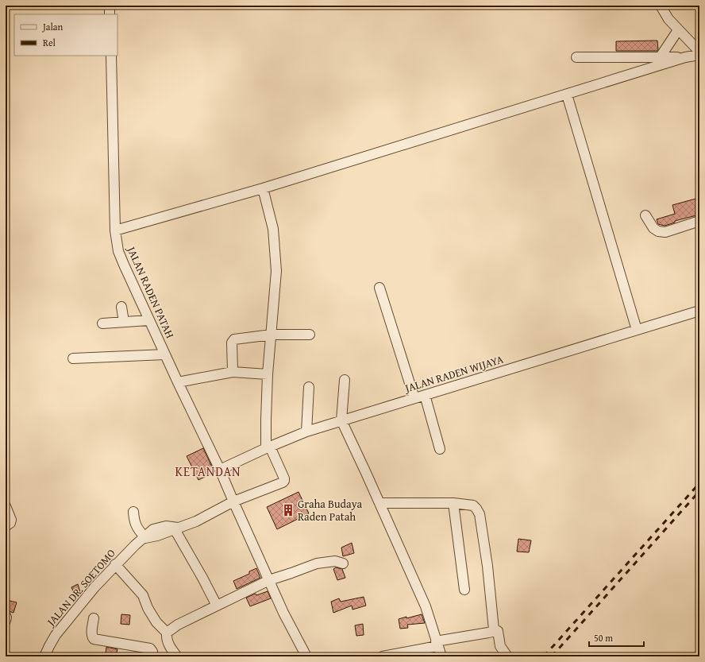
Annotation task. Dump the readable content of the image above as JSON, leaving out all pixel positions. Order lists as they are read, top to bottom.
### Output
{
  "streets": {
    "street": ["JALAN RADEN PATAH", "JALAN RADEN WIJAYA", "JALAN DR. SOETOMO"]
  },
  "crossings": [
    ["JALAN RADEN PATAH", "JALAN RADEN WIJAYA"],
    ["JALAN RADEN PATAH", "JALAN DR. SOETOMO"],
    ["JALAN RADEN WIJAYA", "JALAN DR. SOETOMO"]
  ],
  "districts": ["KETANDAN"],
  "places": {
    "building": ["Graha Budaya Raden Patah"]
  },
  "legend": ["Jalan", "Rel"],
  "scale_bar": "50 m"
}
